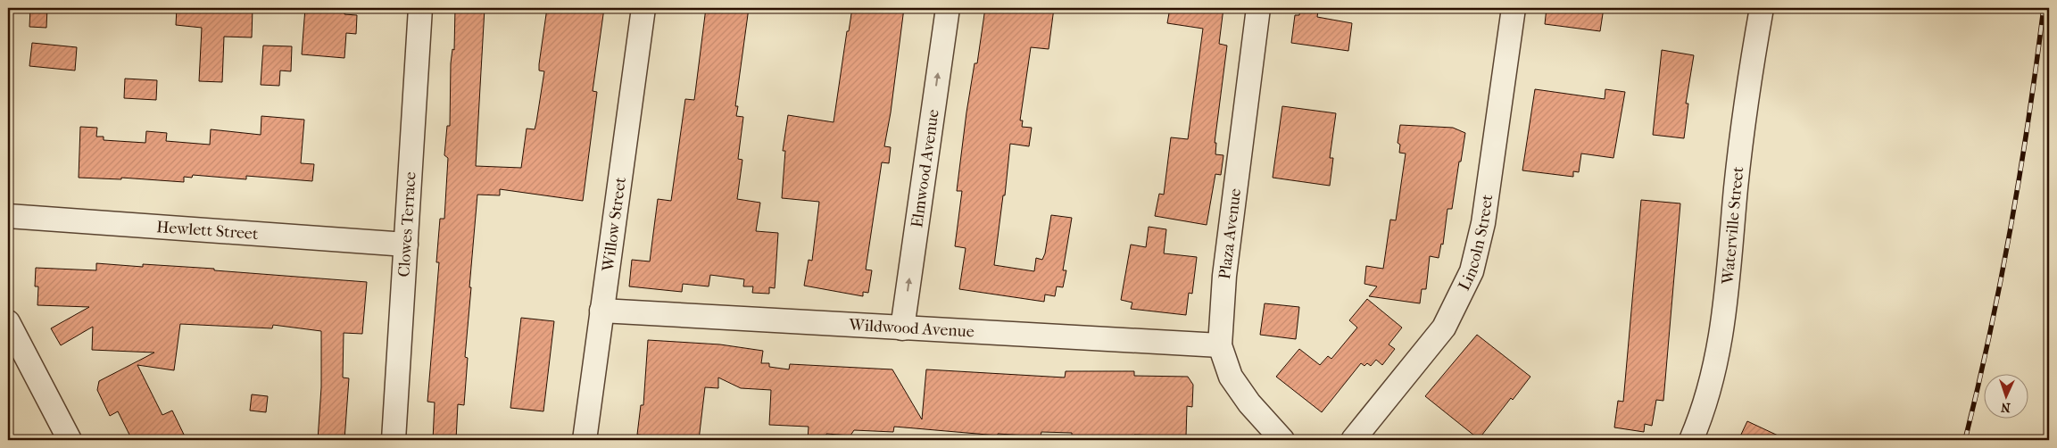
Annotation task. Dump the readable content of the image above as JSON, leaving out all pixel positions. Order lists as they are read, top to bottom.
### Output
{
  "streets": {
    "street": [
      "Elmwood Avenue",
      "Clowes Terrace",
      "Willow Street",
      "Waterville Street",
      "Hewlett Street",
      "Plaza Avenue",
      "Lincoln Street",
      "Wildwood Avenue"
    ]
  },
  "crossings": [
    ["Elmwood Avenue", "Wildwood Avenue"],
    ["Clowes Terrace", "Hewlett Street"],
    ["Willow Street", "Wildwood Avenue"],
    ["Plaza Avenue", "Wildwood Avenue"]
  ],
  "one_way": ["Elmwood Avenue"],
  "north": "bottom"
}
